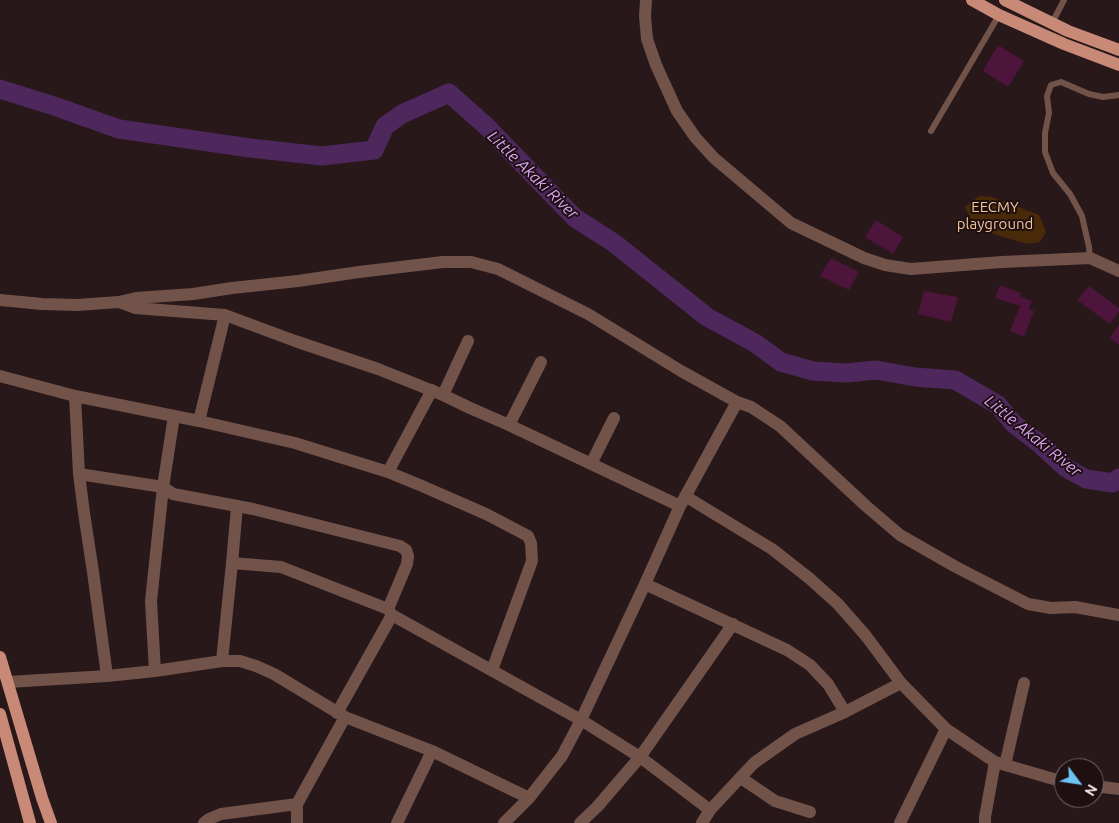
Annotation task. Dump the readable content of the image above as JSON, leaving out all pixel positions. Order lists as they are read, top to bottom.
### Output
{
  "water": ["Little Akaki River"],
  "parks": ["EECMY playground"],
  "north": "bottom right"
}
